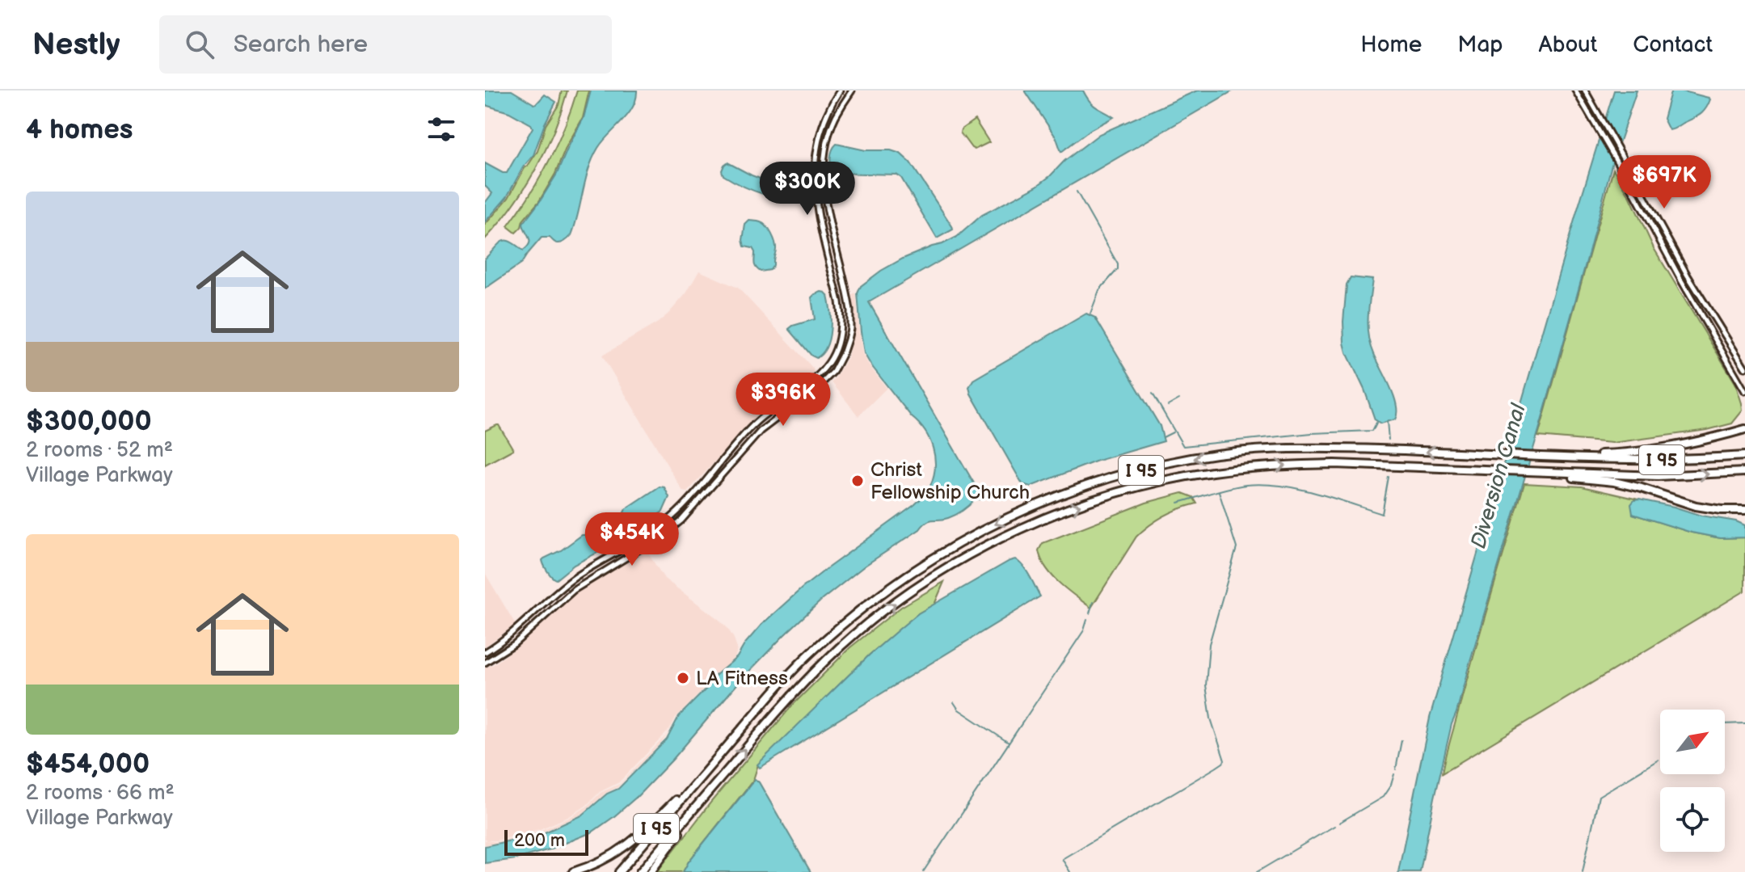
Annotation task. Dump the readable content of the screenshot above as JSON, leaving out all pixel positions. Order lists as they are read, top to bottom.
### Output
{
  "streets": {
    "highway": ["I 95"]
  },
  "water": ["Diversion Canal"],
  "places": ["Christ Fellowship Church", "LA Fitness"],
  "scale_bar": "200 m",
  "north": "top right",
  "page": {
    "header": "Nestly",
    "search": "Search here",
    "nav": [
      "Home",
      "Map",
      "About",
      "Contact"
    ],
    "heading": "4 homes",
    "price": [
      "$697K",
      "$300K",
      "$396K",
      "$454K"
    ],
    "list": [
      {
        "name": "$300,000",
        "note": "2 rooms · 52 m² · Village Parkway"
      },
      {
        "name": "$454,000",
        "note": "2 rooms · 66 m² · Village Parkway"
      }
    ],
    "scale": "200 m"
  }
}
